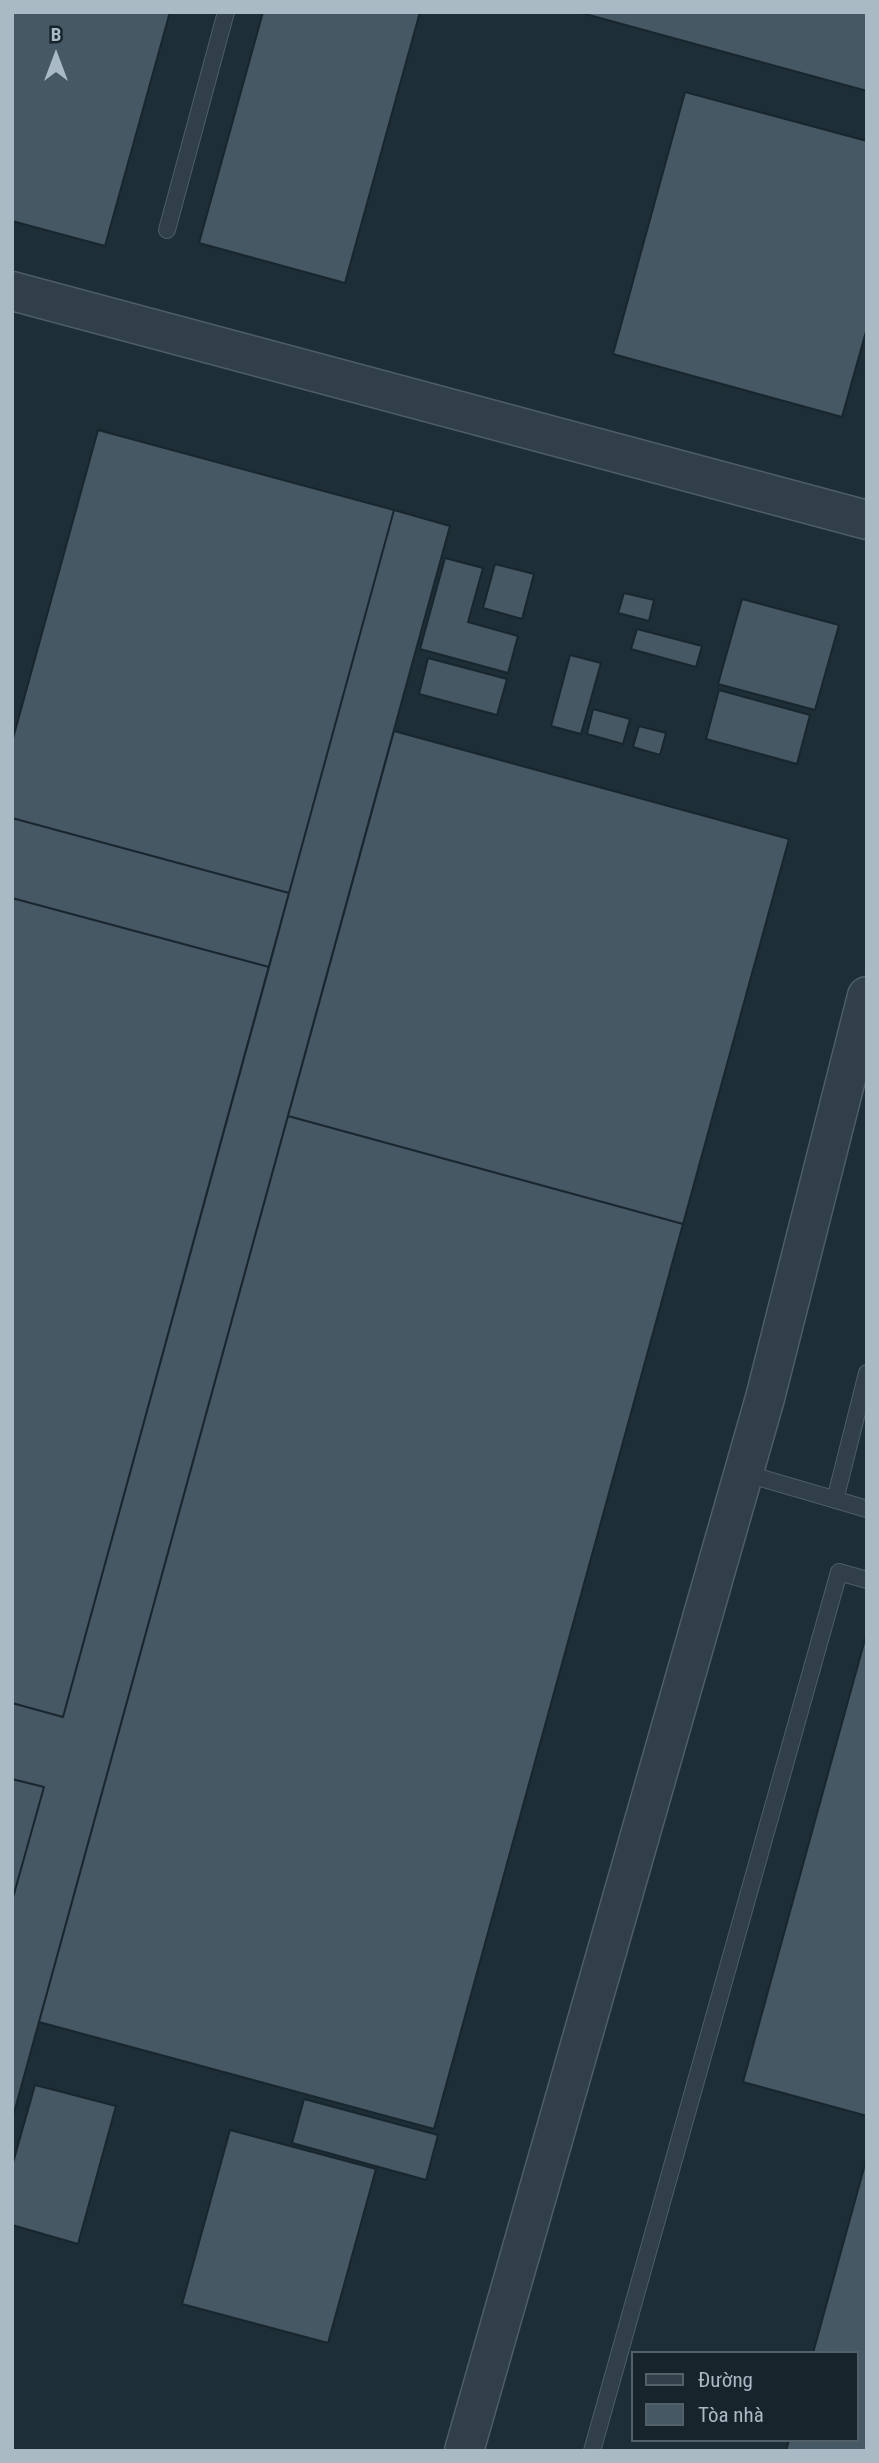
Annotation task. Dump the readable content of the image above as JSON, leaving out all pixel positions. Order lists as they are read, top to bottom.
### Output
{
  "legend": ["Đường", "Tòa nhà"],
  "north": "top"
}
